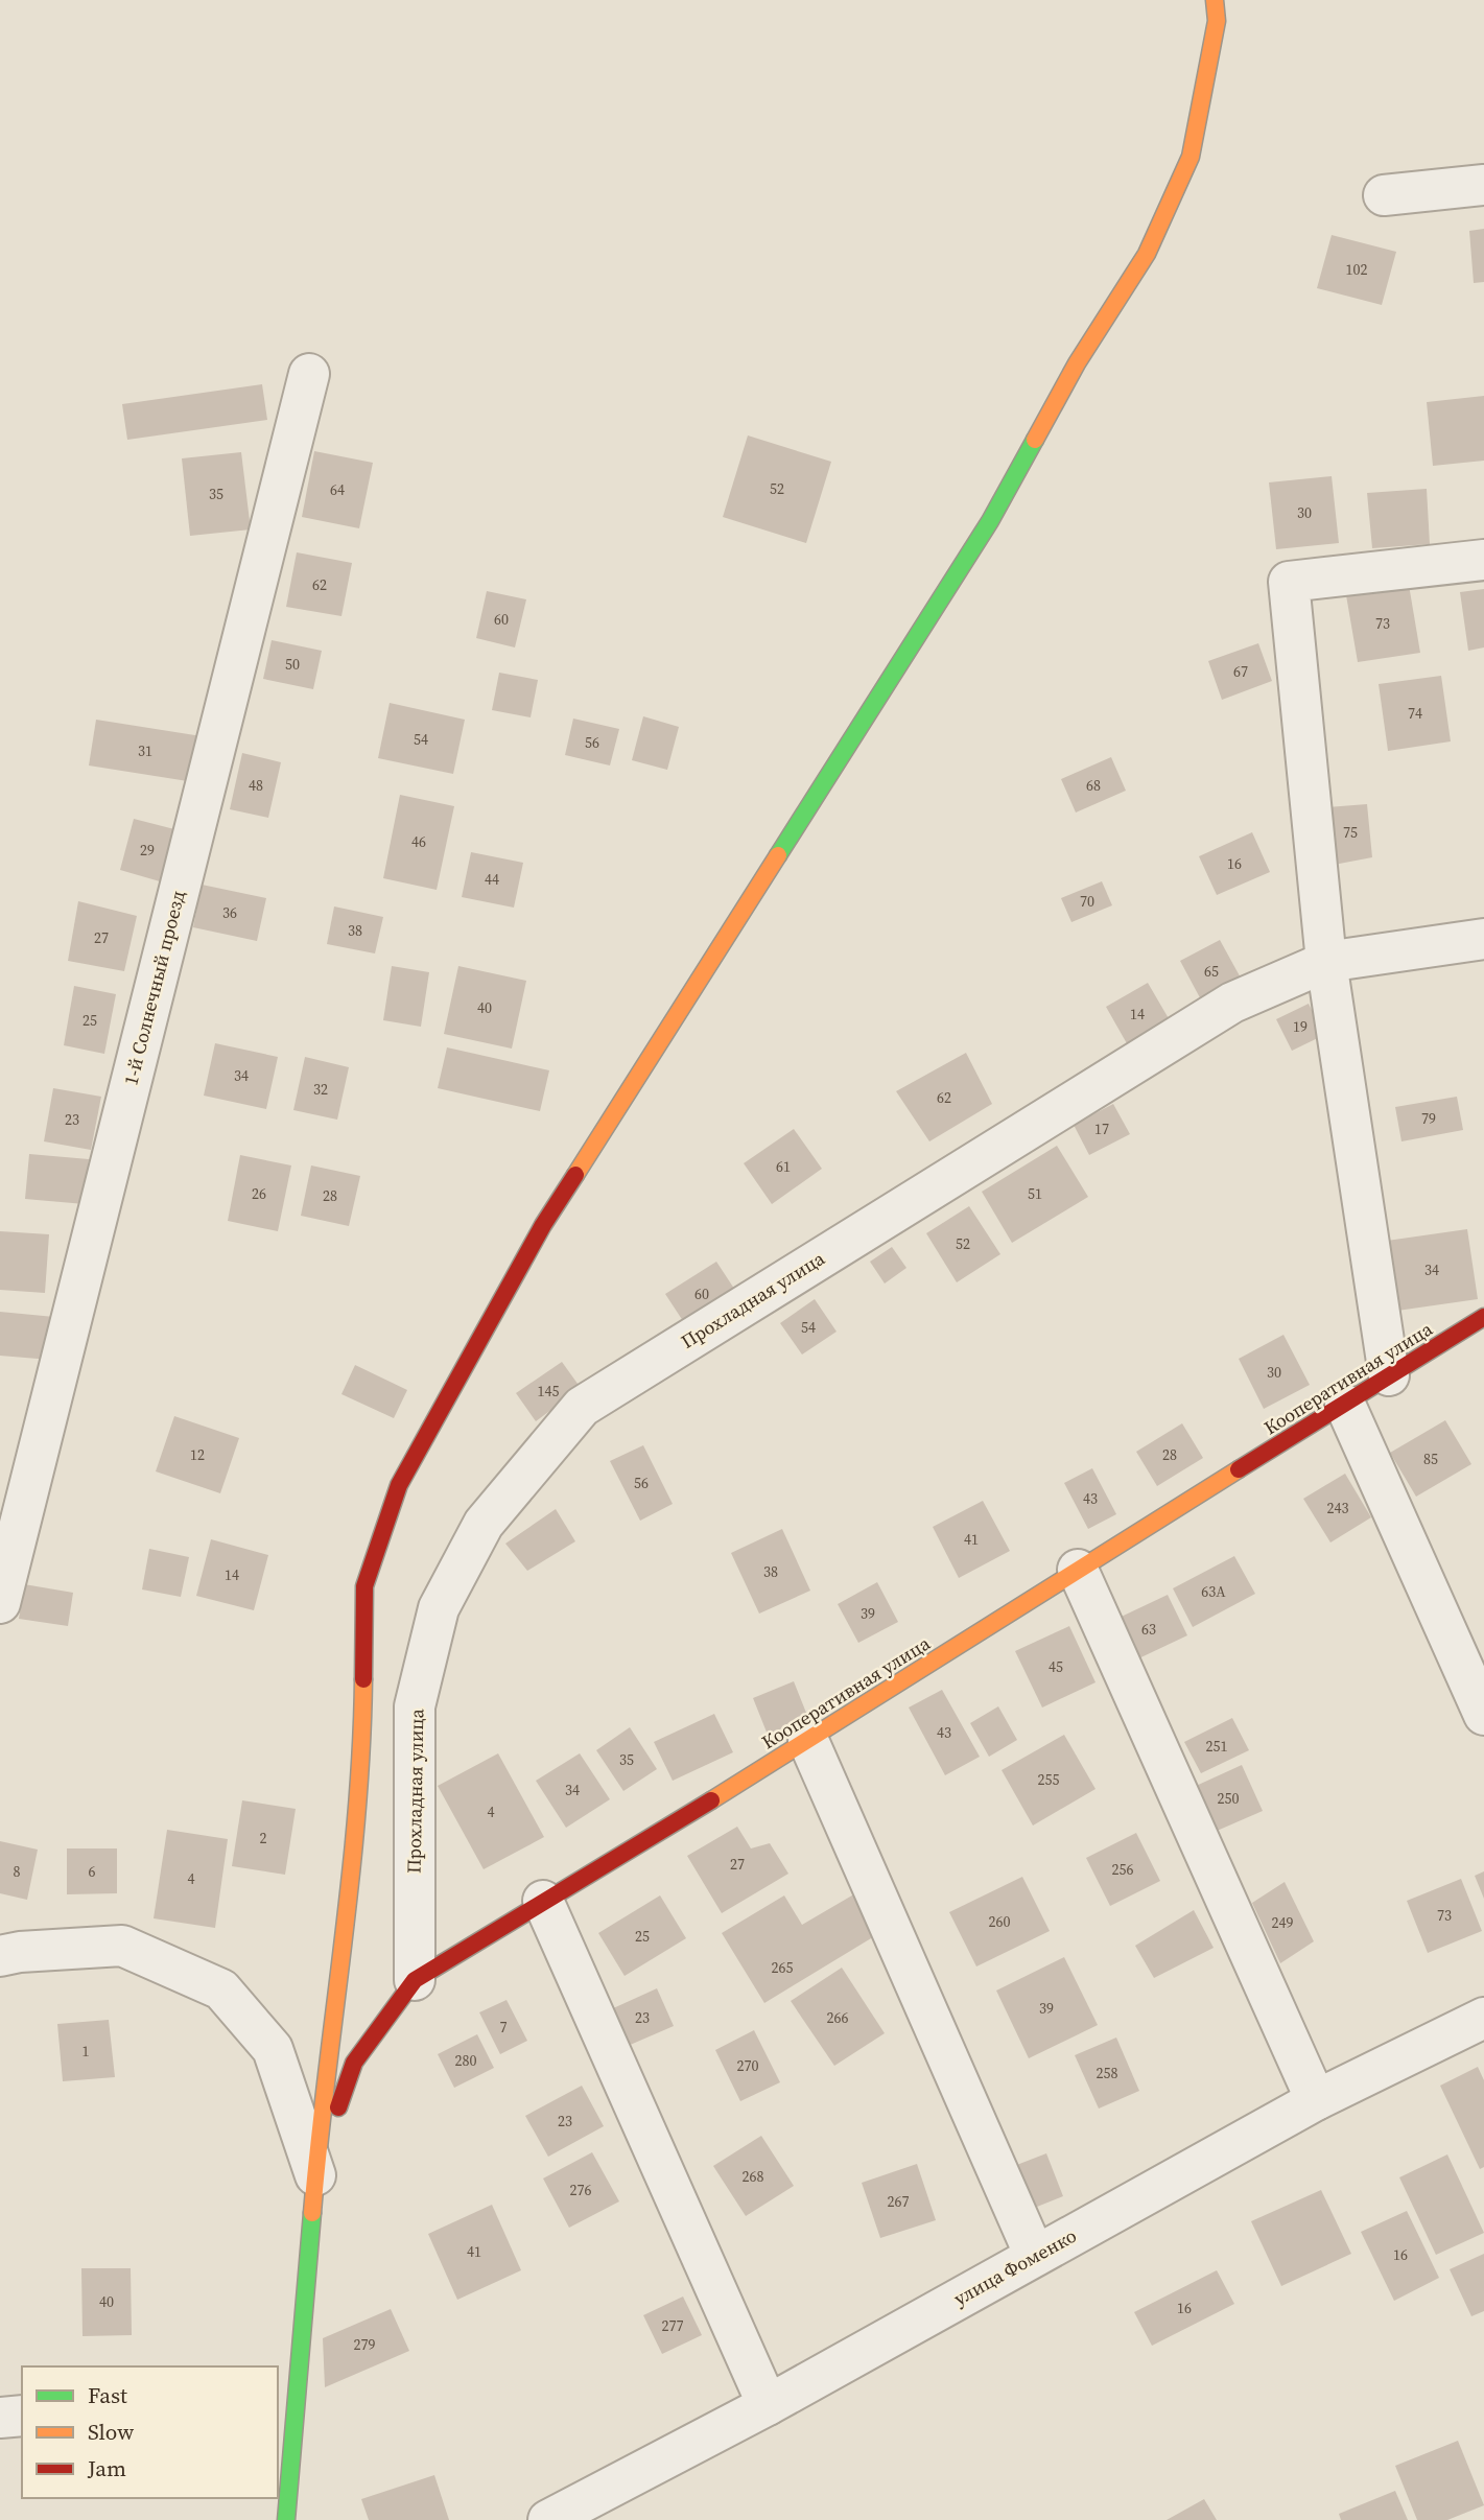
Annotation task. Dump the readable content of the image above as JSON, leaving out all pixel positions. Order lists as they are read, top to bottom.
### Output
{
  "streets": {
    "street": [
      "1-й Солнечный проезд",
      "Прохладная улица",
      "Кооперативная улица",
      "улица Фоменко"
    ]
  },
  "crossings": [
    ["Прохладная улица", "Кооперативная улица"]
  ],
  "house_numbers": [
    "102",
    "52",
    "64",
    "35",
    "30",
    "62",
    "60",
    "73",
    "50",
    "67",
    "74",
    "54",
    "56",
    "31",
    "48",
    "68",
    "75",
    "46",
    "29",
    "16",
    "44",
    "70",
    "36",
    "38",
    "27",
    "65",
    "40",
    "14",
    "25",
    "19",
    "34",
    "32",
    "62",
    "79",
    "23",
    "17",
    "61",
    "26",
    "51",
    "28",
    "52",
    "34",
    "60",
    "54",
    "30",
    "145",
    "12",
    "28",
    "85",
    "56",
    "43",
    "243",
    "41",
    "38",
    "14",
    "63А",
    "39",
    "63",
    "45",
    "43",
    "251",
    "35",
    "255",
    "34",
    "250",
    "4",
    "2",
    "27",
    "256",
    "8",
    "6",
    "4",
    "73",
    "260",
    "249",
    "25",
    "265",
    "39",
    "23",
    "266",
    "7",
    "1",
    "280",
    "270",
    "258",
    "23",
    "268",
    "276",
    "267",
    "41",
    "16",
    "40",
    "16",
    "277",
    "279"
  ],
  "legend": ["Fast", "Slow", "Jam"]
}
